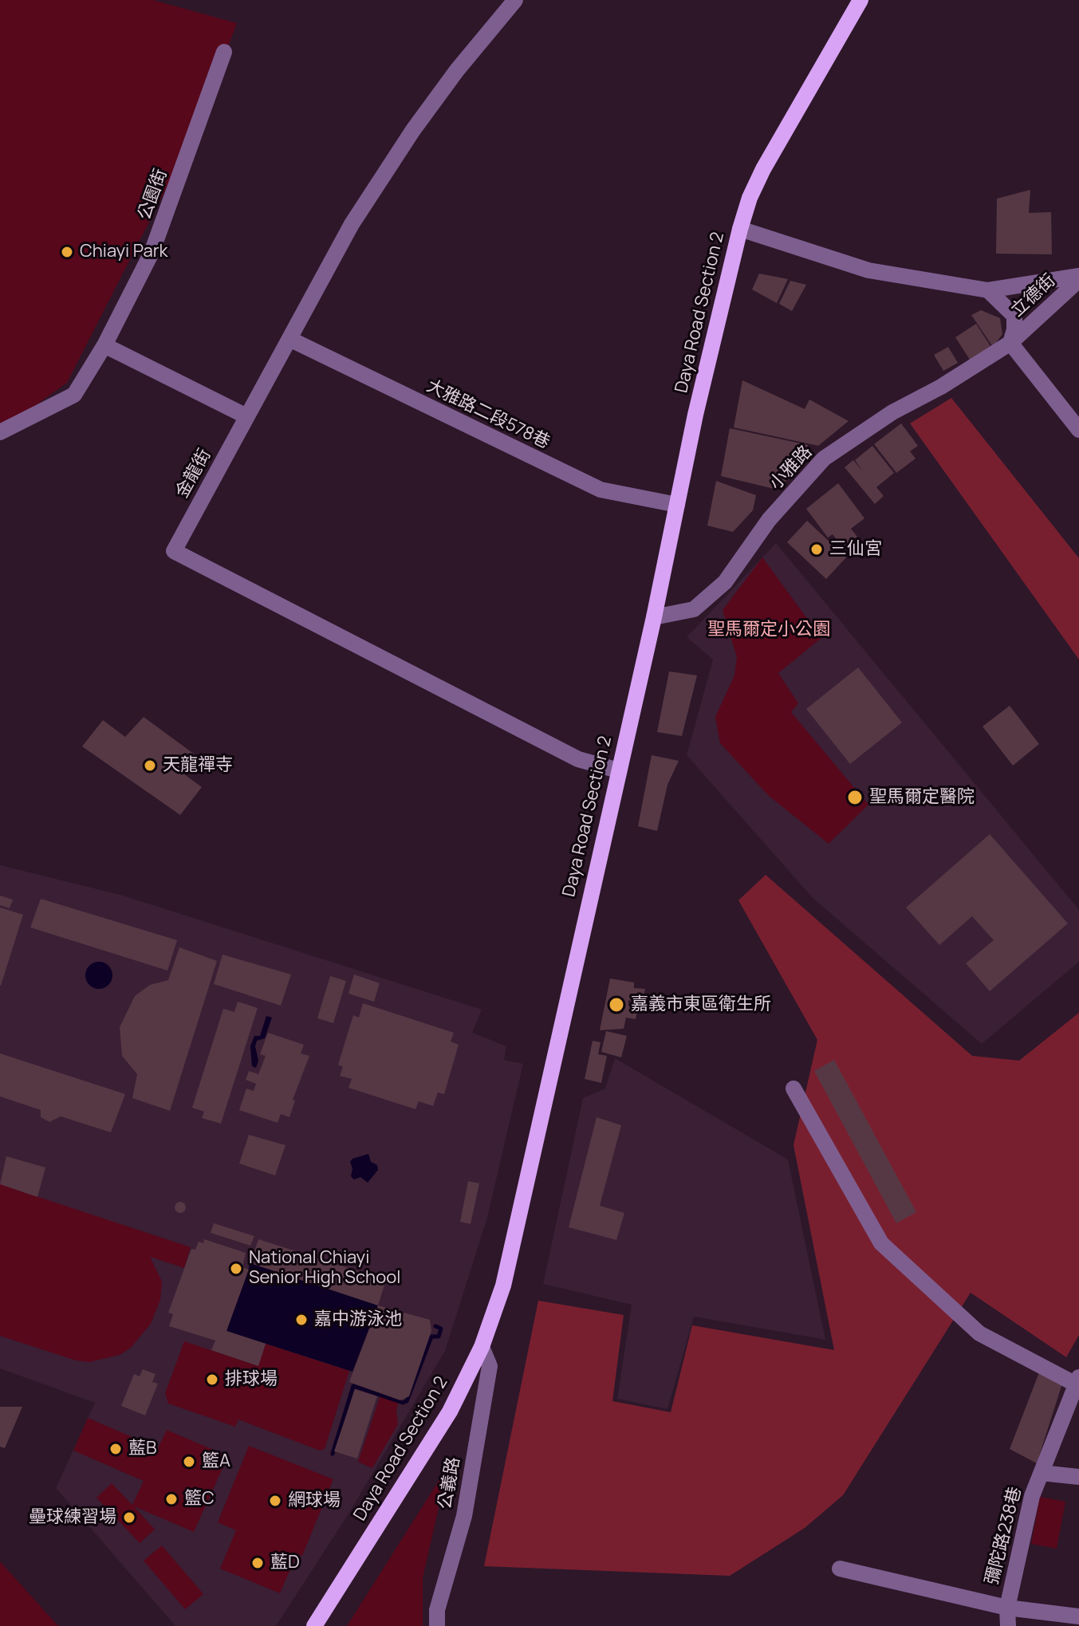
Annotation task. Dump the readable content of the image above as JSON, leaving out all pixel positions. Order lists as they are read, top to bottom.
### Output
{
  "streets": {
    "main road": ["Daya Road Section 2"],
    "street": [
      "公園街",
      "立德街",
      "大雅路二段578巷",
      "小雅路",
      "金龍街",
      "公義路",
      "彌陀路238巷"
    ]
  },
  "crossings": [
    ["立德街", "小雅路"],
    ["Daya Road Section 2", "大雅路二段578巷"],
    ["Daya Road Section 2", "小雅路"],
    ["Daya Road Section 2", "金龍街"],
    ["Daya Road Section 2", "公義路"],
    ["大雅路二段578巷", "金龍街"]
  ],
  "parks": ["聖馬爾定小公園"],
  "places": [
    "Chiayi Park",
    "三仙宮",
    "天龍禪寺",
    "聖馬爾定醫院",
    "嘉義市東區衛生所",
    "National Chiayi Senior High School",
    "嘉中游泳池",
    "排球場",
    "藍B",
    "籃A",
    "籃C",
    "網球場",
    "壘球練習場",
    "藍D"
  ]
}
